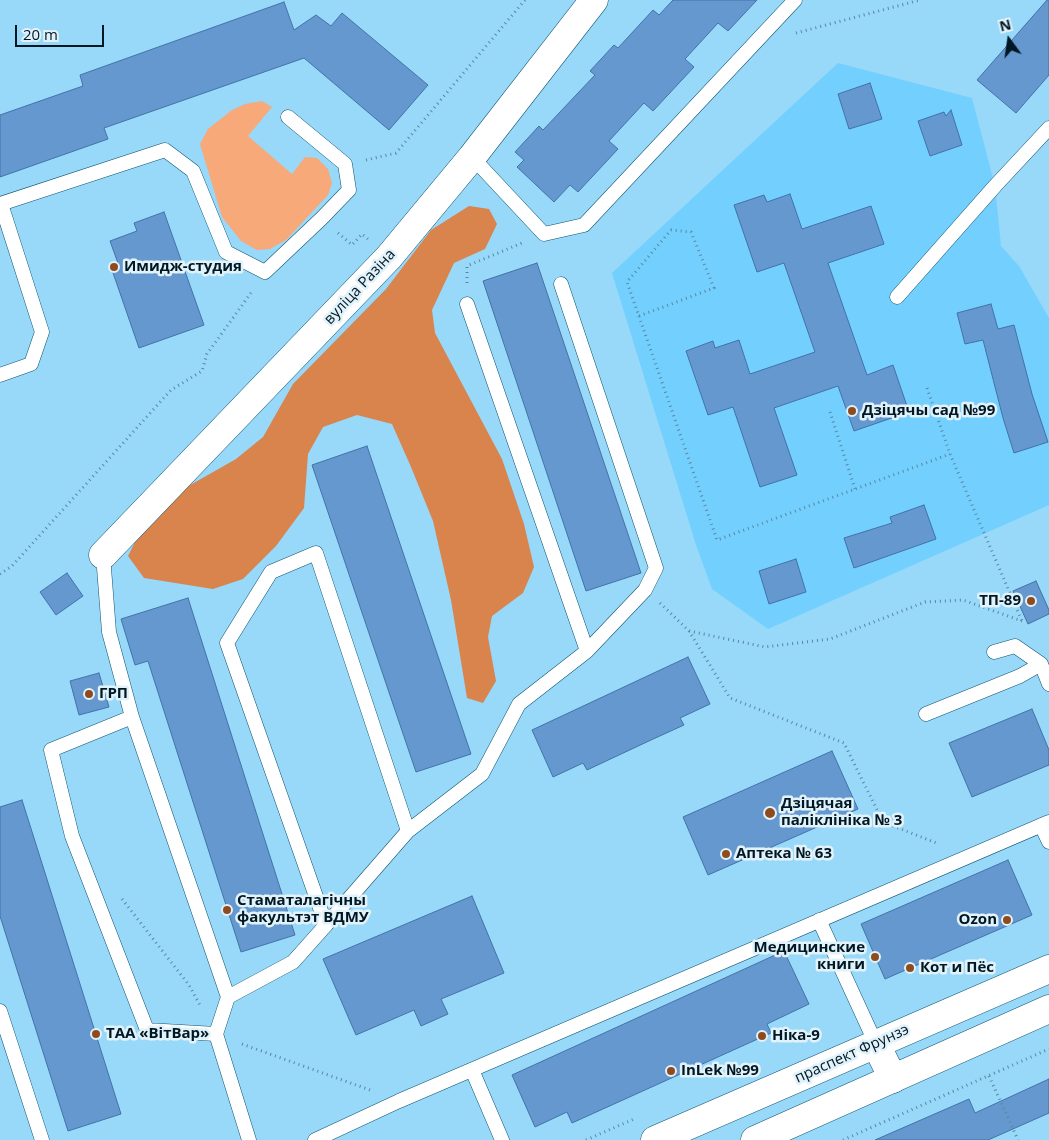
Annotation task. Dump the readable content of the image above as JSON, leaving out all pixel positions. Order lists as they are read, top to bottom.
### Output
{
  "streets": {
    "street": ["вуліца Разіна", "праспект Фрунзэ"]
  },
  "places": [
    "Имидж-студия",
    "Дзіцячы сад №99",
    "ТП-89",
    "ГРП",
    "Дзіцячая паліклініка № 3",
    "Аптека № 63",
    "Стаматалагічны факультэт ВДМУ",
    "Ozon",
    "Медицинские книги",
    "Кот и Пёс",
    "ТАА «ВітВар»",
    "Ніка-9",
    "InLek №99"
  ],
  "scale_bar": "20 m",
  "north": "top"
}
